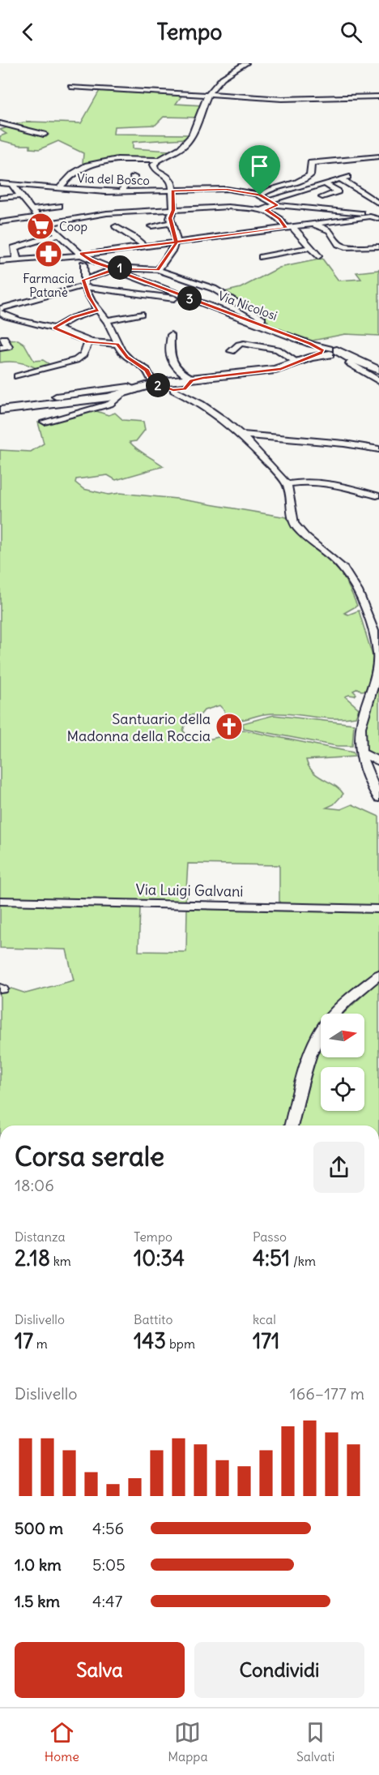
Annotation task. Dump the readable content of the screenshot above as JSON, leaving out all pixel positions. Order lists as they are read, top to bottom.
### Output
{
  "streets": {
    "street": ["Via del Bosco", "Via Nicolosi", "Via Luigi Galvani"]
  },
  "places": {
    "supermarket": ["Coop"],
    "pharmacy": ["Farmacia Patanè"],
    "church": ["Santuario della Madonna della Roccia"]
  },
  "north": "right",
  "page": {
    "header": "Tempo",
    "pins": ["1", "3", "2"],
    "heading": ["Corsa serale", "18:06"],
    "stats": [
      ["Distanza", "2.18 km"],
      ["Tempo", "10:34"],
      ["Passo", "4:51 /km"],
      ["Dislivello", "17 m"],
      ["Battito", "143 bpm"],
      ["kcal", "171"]
    ],
    "chart": ["Dislivello", "166–177 m"],
    "list": [
      {
        "name": "500 m",
        "note": "4:56"
      },
      {
        "name": "1.0 km",
        "note": "5:05"
      },
      {
        "name": "1.5 km",
        "note": "4:47"
      }
    ],
    "buttons": ["Salva", "Condividi"],
    "tabs": ["Home", "Mappa", "Salvati"]
  }
}
